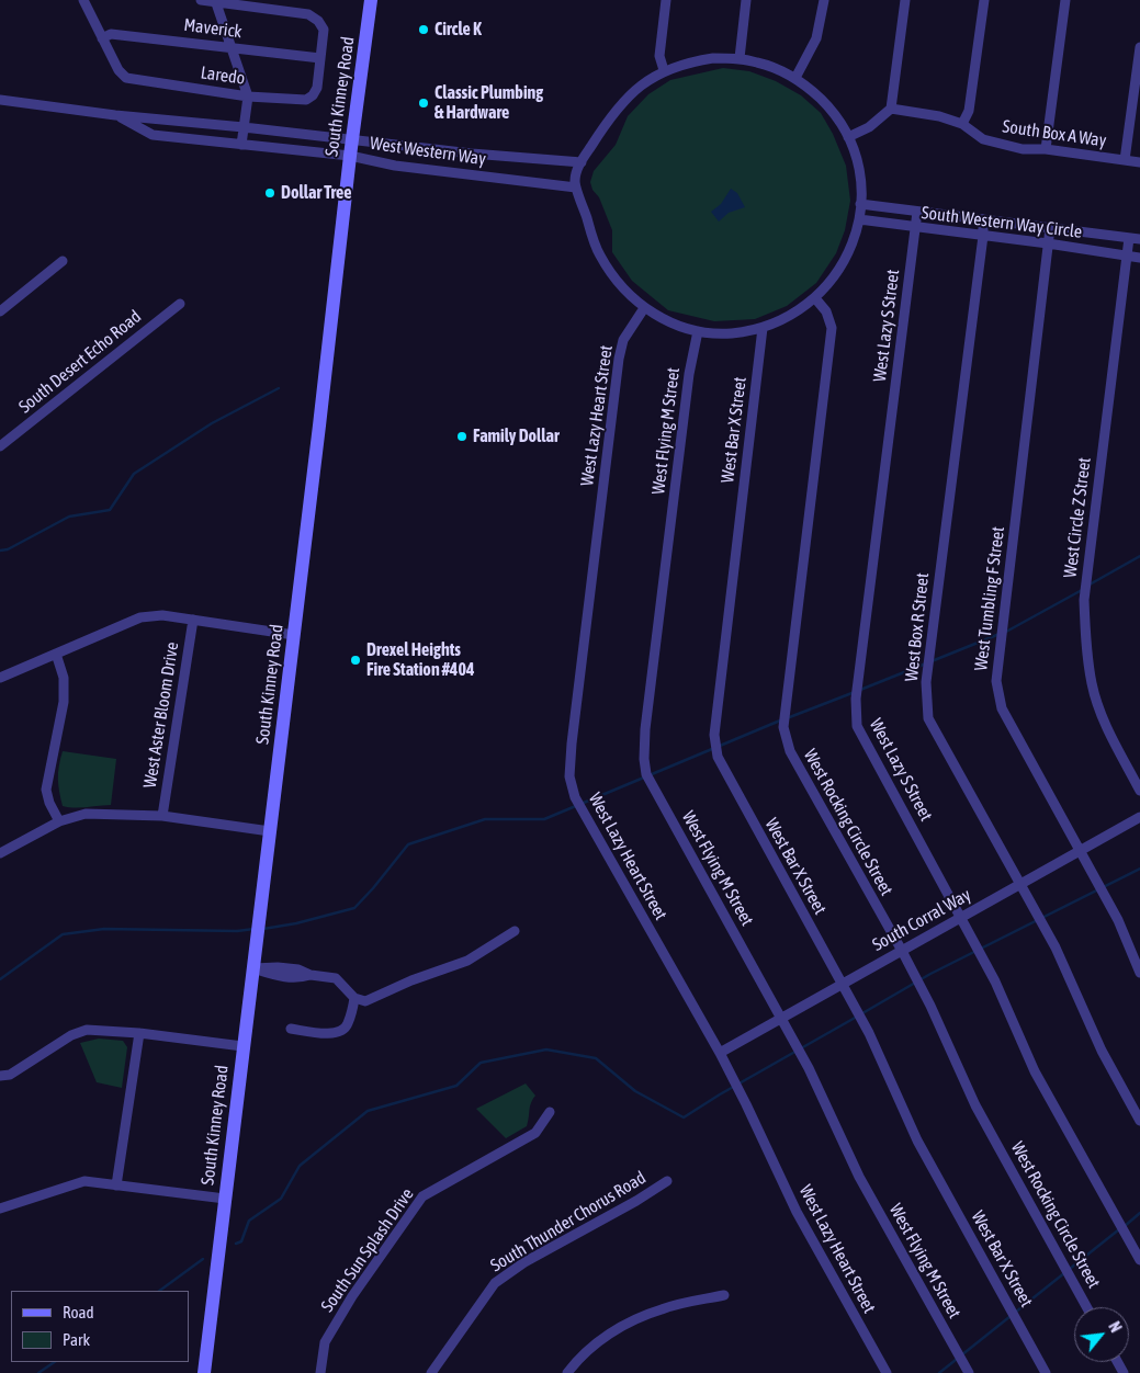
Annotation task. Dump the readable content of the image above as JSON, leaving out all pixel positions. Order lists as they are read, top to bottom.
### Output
{
  "streets": {
    "main road": ["South Kinney Road"],
    "street": [
      "Maverick",
      "Laredo",
      "South Box A Way",
      "West Western Way",
      "South Western Way Circle",
      "West Lazy S Street",
      "South Desert Echo Road",
      "West Lazy Heart Street",
      "West Bar X Street",
      "West Flying M Street",
      "West Circle Z Street",
      "West Tumbling F Street",
      "West Box R Street",
      "West Aster Bloom Drive",
      "West Rocking Circle Street",
      "South Corral Way",
      "South Thunder Chorus Road",
      "South Sun Splash Drive"
    ]
  },
  "crossings": [
    ["Maverick", "Laredo"],
    ["South Kinney Road", "West Western Way"],
    ["South Western Way Circle", "West Lazy S Street"],
    ["South Western Way Circle", "West Circle Z Street"],
    ["South Western Way Circle", "West Tumbling F Street"],
    ["South Western Way Circle", "West Box R Street"],
    ["West Lazy S Street", "South Corral Way"],
    ["West Lazy Heart Street", "South Corral Way"],
    ["West Bar X Street", "South Corral Way"],
    ["West Flying M Street", "South Corral Way"],
    ["West Tumbling F Street", "South Corral Way"],
    ["West Box R Street", "South Corral Way"],
    ["West Rocking Circle Street", "South Corral Way"]
  ],
  "places": [
    "Circle K",
    "Classic Plumbing & Hardware",
    "Dollar Tree",
    "Family Dollar",
    "Drexel Heights Fire Station #404"
  ],
  "legend": ["Road", "Park"],
  "north": "top right"
}
